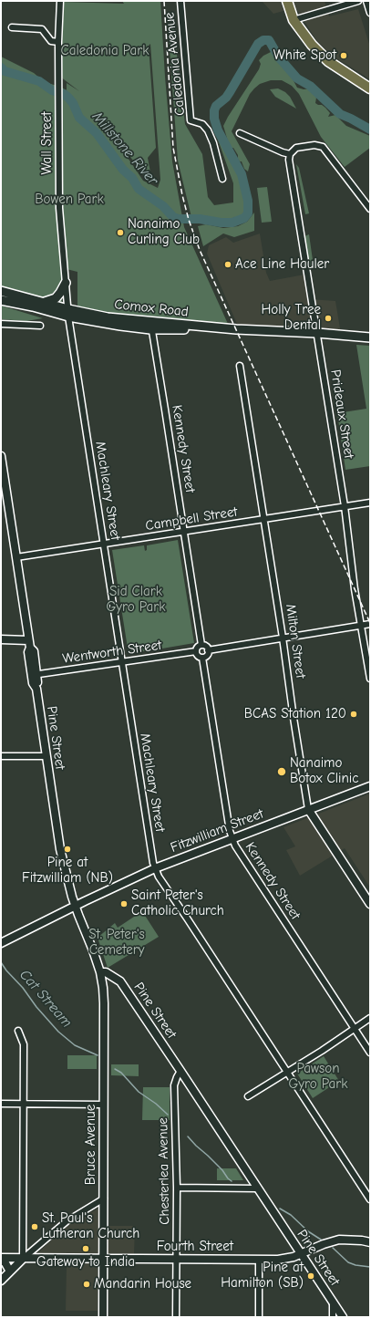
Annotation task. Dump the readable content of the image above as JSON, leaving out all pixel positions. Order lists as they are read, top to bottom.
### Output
{
  "streets": {
    "main road": ["Comox Road"],
    "street": [
      "Caledonia Avenue",
      "Wall Street",
      "Prideaux Street",
      "Kennedy Street",
      "Machleary Street",
      "Campbell Street",
      "Milton Street",
      "Wentworth Street",
      "Pine Street",
      "Fitzwilliam Street",
      "Bruce Avenue",
      "Chesterlea Avenue",
      "Fourth Street"
    ]
  },
  "crossings": [
    ["Wall Street", "Comox Road"],
    ["Wall Street", "Machleary Street"],
    ["Comox Road", "Prideaux Street"],
    ["Comox Road", "Kennedy Street"],
    ["Comox Road", "Machleary Street"],
    ["Prideaux Street", "Campbell Street"],
    ["Kennedy Street", "Campbell Street"],
    ["Kennedy Street", "Wentworth Street"],
    ["Kennedy Street", "Fitzwilliam Street"],
    ["Machleary Street", "Campbell Street"],
    ["Machleary Street", "Wentworth Street"],
    ["Machleary Street", "Fitzwilliam Street"],
    ["Campbell Street", "Milton Street"],
    ["Campbell Street", "Pine Street"],
    ["Milton Street", "Fitzwilliam Street"],
    ["Wentworth Street", "Pine Street"],
    ["Pine Street", "Fitzwilliam Street"],
    ["Pine Street", "Bruce Avenue"],
    ["Pine Street", "Chesterlea Avenue"],
    ["Pine Street", "Fourth Street"],
    ["Bruce Avenue", "Fourth Street"],
    ["Chesterlea Avenue", "Fourth Street"]
  ],
  "water": ["Millstone River", "Cat Stream"],
  "parks": [
    "Caledonia Park",
    "Bowen Park",
    "Sid Clark Gyro Park",
    "St. Peter's Cemetery",
    "Pawson Gyro Park"
  ],
  "places": [
    "White Spot",
    "Nanaimo Curling Club",
    "Ace Line Hauler",
    "Holly Tree Dental",
    "BCAS Station 120",
    "Nanaimo Botox Clinic",
    "Pine at Fitzwilliam (NB)",
    "Saint Peter's Catholic Church",
    "St. Paul's Lutheran Church",
    "Gateway to India",
    "Pine at Hamilton (SB)",
    "Mandarin House"
  ]
}
